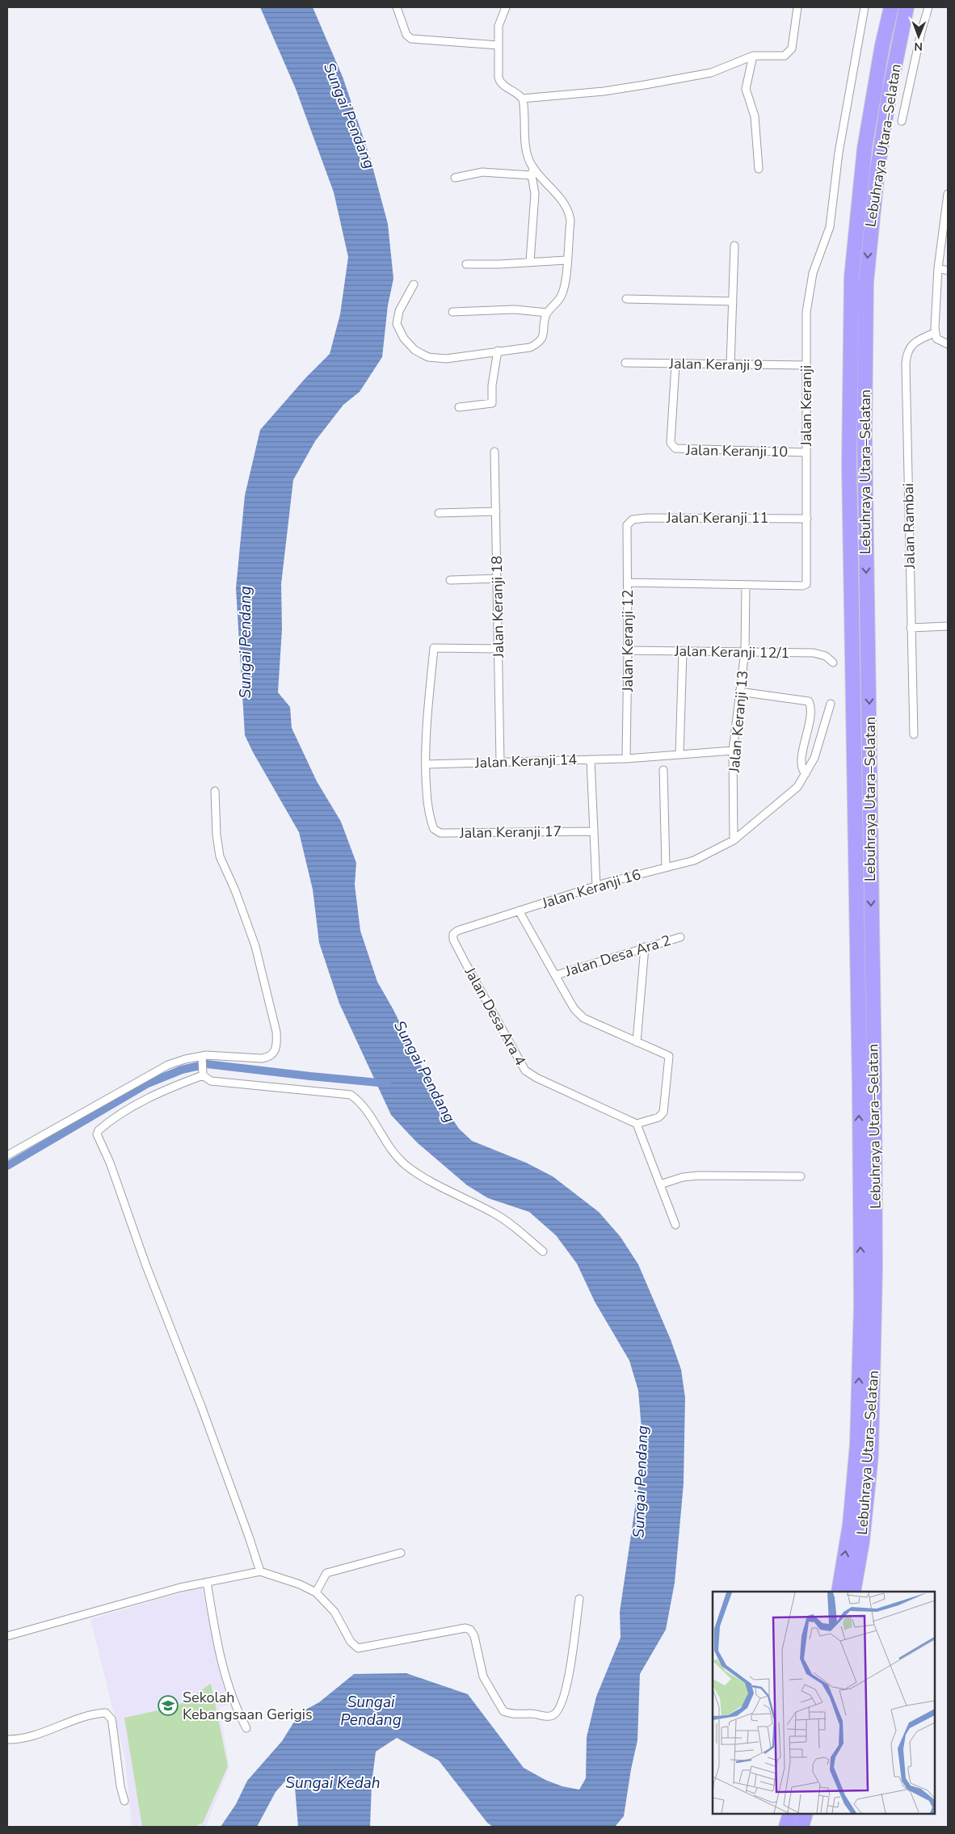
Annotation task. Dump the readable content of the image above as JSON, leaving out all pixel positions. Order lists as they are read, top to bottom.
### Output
{
  "streets": {
    "highway": ["Lebuhraya Utara–Selatan"],
    "street": [
      "Jalan Keranji 9",
      "Jalan Keranji",
      "Jalan Keranji 10",
      "Jalan Keranji 11",
      "Jalan Rambai",
      "Jalan Keranji 18",
      "Jalan Keranji 12",
      "Jalan Keranji 12/1",
      "Jalan Keranji 13",
      "Jalan Keranji 14",
      "Jalan Keranji 17",
      "Jalan Keranji 16",
      "Jalan Desa Ara 2",
      "Jalan Desa Ara 4"
    ]
  },
  "crossings": [
    ["Jalan Keranji 9", "Jalan Keranji"],
    ["Jalan Keranji 9", "Jalan Keranji 10"],
    ["Jalan Keranji", "Jalan Keranji 10"],
    ["Jalan Keranji", "Jalan Keranji 11"],
    ["Jalan Keranji", "Jalan Keranji 13"],
    ["Jalan Keranji 11", "Jalan Keranji 12"],
    ["Jalan Keranji 18", "Jalan Keranji 14"],
    ["Jalan Keranji 12", "Jalan Keranji 12/1"],
    ["Jalan Keranji 12", "Jalan Keranji 14"],
    ["Jalan Keranji 12/1", "Jalan Keranji 13"],
    ["Jalan Keranji 13", "Jalan Keranji 14"],
    ["Jalan Keranji 13", "Jalan Keranji 16"],
    ["Jalan Keranji 14", "Jalan Keranji 17"],
    ["Jalan Keranji 16", "Jalan Desa Ara 4"]
  ],
  "water": ["Sungai Pendang", "Sungai Kedah"],
  "places": {
    "school or university": ["Sekolah Kebangsaan Gerigis"]
  },
  "north": "bottom"
}
